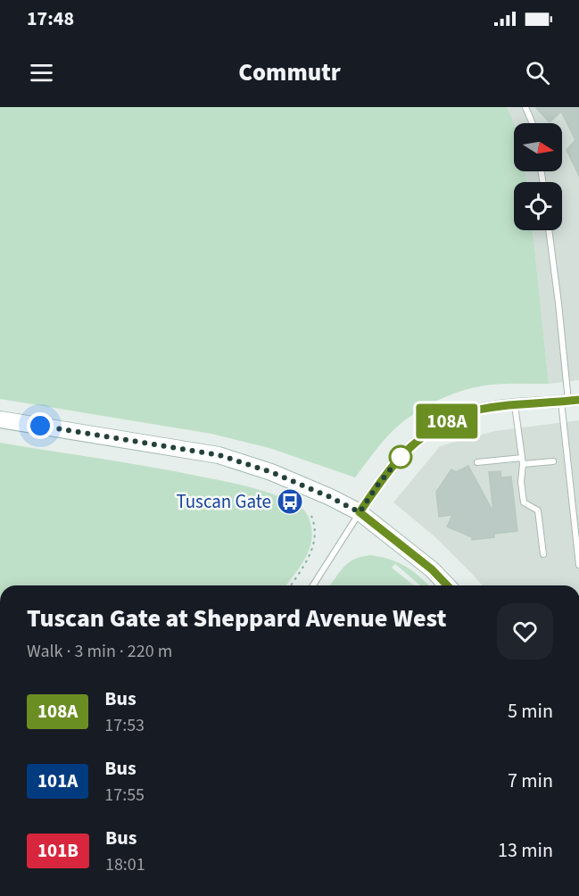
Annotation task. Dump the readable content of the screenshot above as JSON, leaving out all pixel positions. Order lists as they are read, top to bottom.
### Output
{
  "places": {
    "bus stop": ["Tuscan Gate"]
  },
  "lines": ["bus line 108A"],
  "north": "right",
  "page": {
    "status": "17:48",
    "header": "Commutr",
    "on_map": "108A",
    "heading": ["Tuscan Gate at Sheppard Avenue West", "Walk · 3 min · 220 m"],
    "list": [
      {
        "mark": "108A",
        "name": "Bus",
        "note": "17:53",
        "value": "5 min"
      },
      {
        "mark": "101A",
        "name": "Bus",
        "note": "17:55",
        "value": "7 min"
      },
      {
        "mark": "101B",
        "name": "Bus",
        "note": "18:01",
        "value": "13 min"
      }
    ]
  }
}
